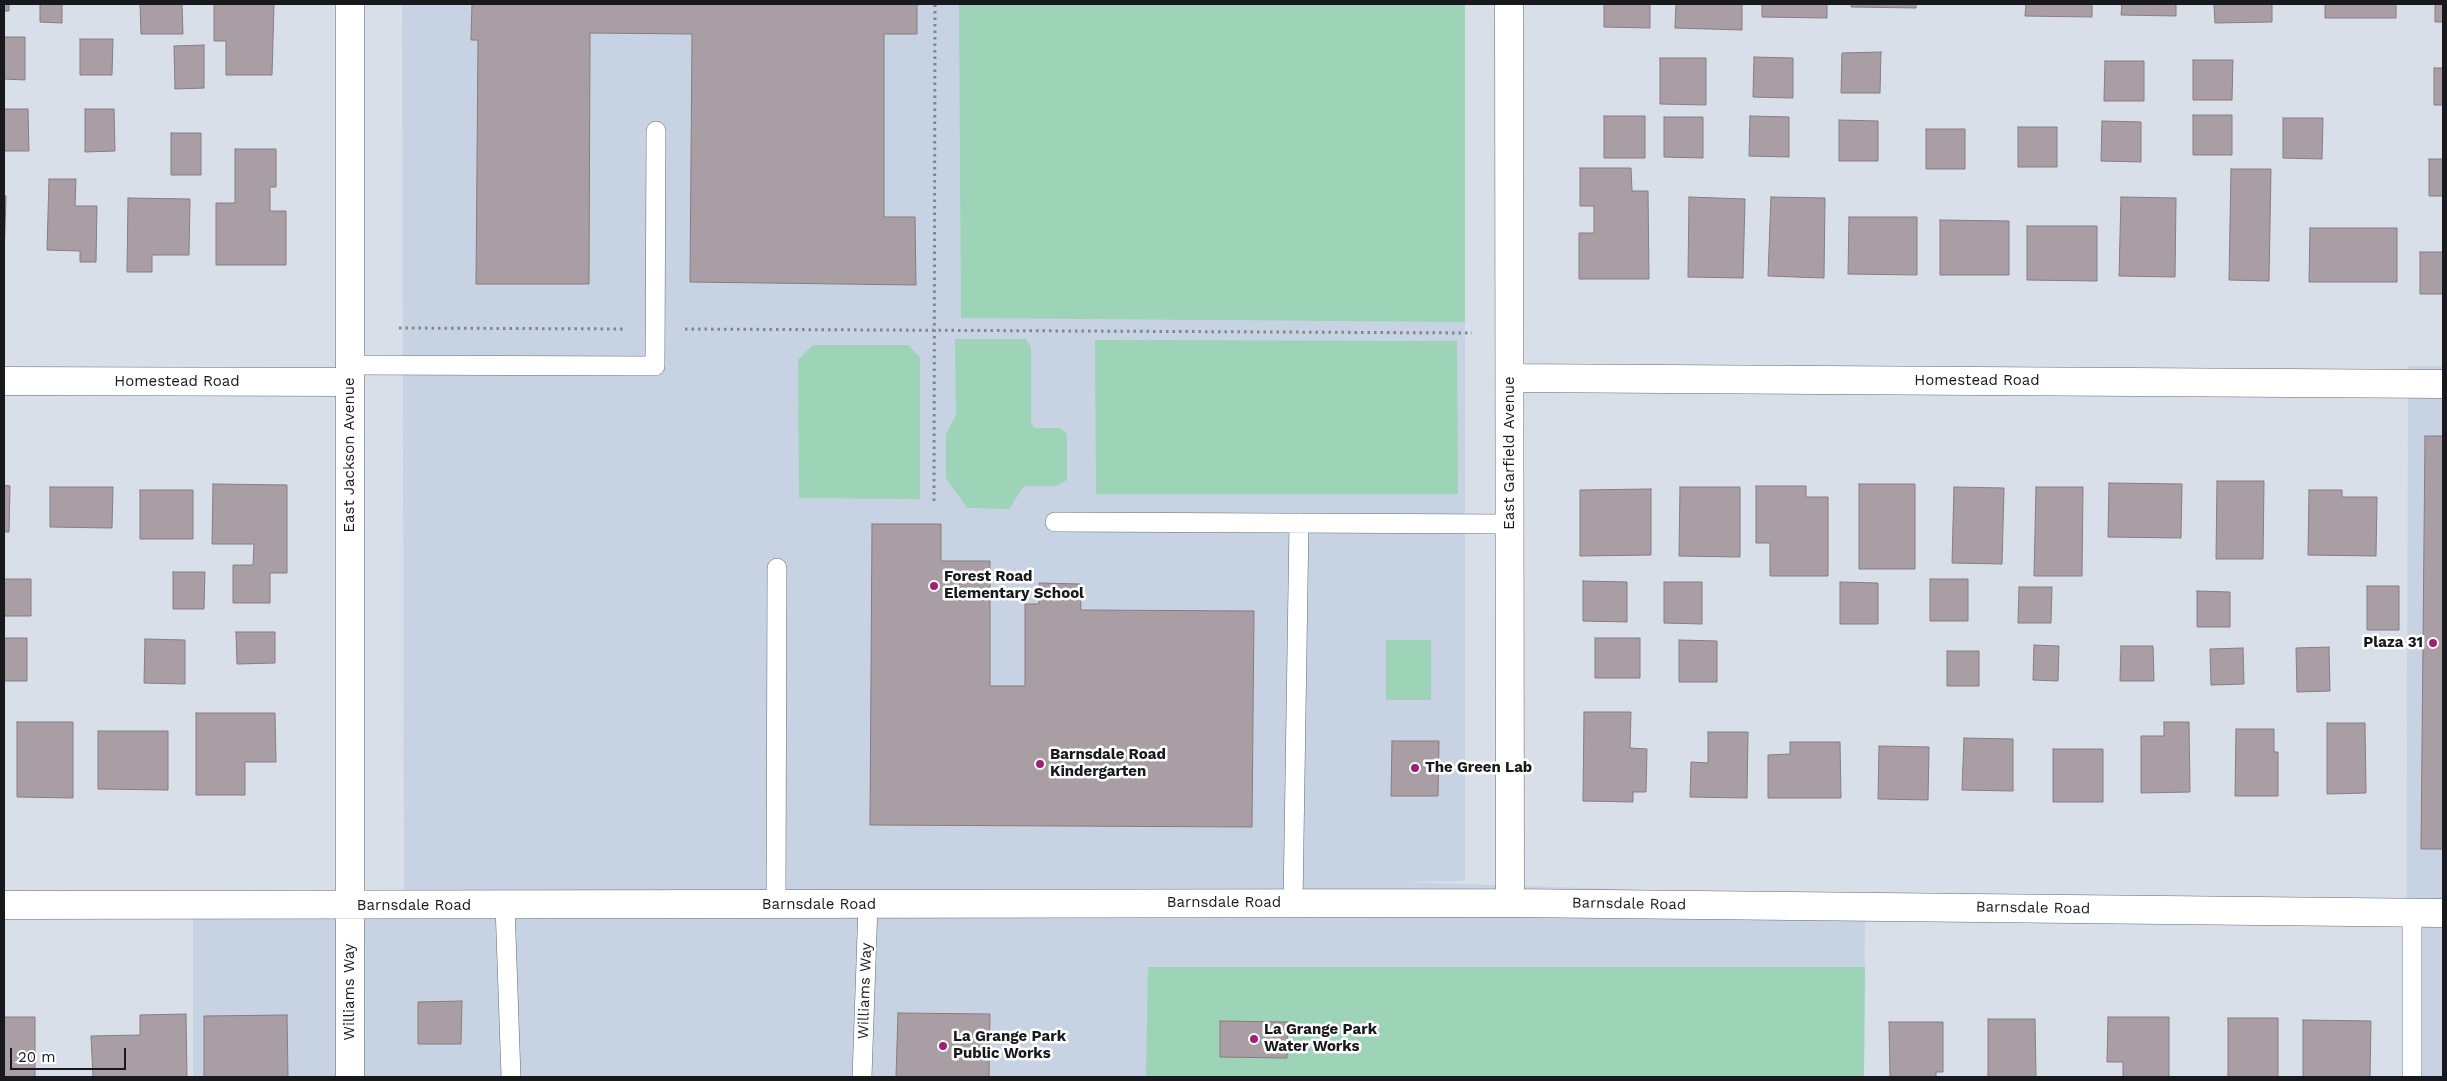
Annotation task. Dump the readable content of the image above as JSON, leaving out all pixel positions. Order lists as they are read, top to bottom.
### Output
{
  "streets": {
    "street": [
      "Homestead Road",
      "East Garfield Avenue",
      "East Jackson Avenue",
      "Barnsdale Road",
      "Williams Way"
    ]
  },
  "crossings": [
    ["Homestead Road", "East Garfield Avenue"],
    ["Homestead Road", "East Jackson Avenue"],
    ["East Garfield Avenue", "Barnsdale Road"],
    ["East Jackson Avenue", "Barnsdale Road"],
    ["East Jackson Avenue", "Williams Way"],
    ["Barnsdale Road", "Williams Way"]
  ],
  "places": [
    "Forest Road Elementary School",
    "Plaza 31",
    "Barnsdale Road Kindergarten",
    "The Green Lab",
    "La Grange Park Water Works",
    "La Grange Park Public Works"
  ],
  "scale_bar": "20 m"
}
